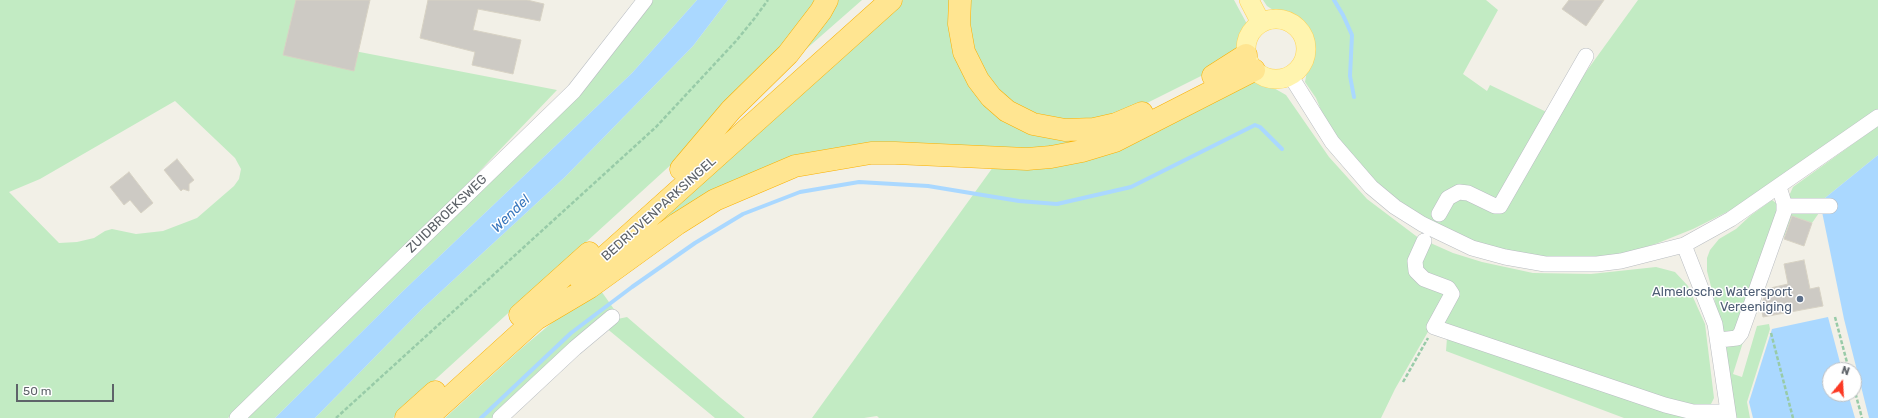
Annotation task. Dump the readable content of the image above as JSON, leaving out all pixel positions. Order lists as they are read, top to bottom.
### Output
{
  "streets": {
    "highway": ["BEDRIJVENPARKSINGEL"],
    "street": ["ZUIDBROEKSWEG"]
  },
  "water": ["Wendel"],
  "places": ["Almelosche Watersport Vereeniging"],
  "scale_bar": "50 m",
  "north": "top"
}
